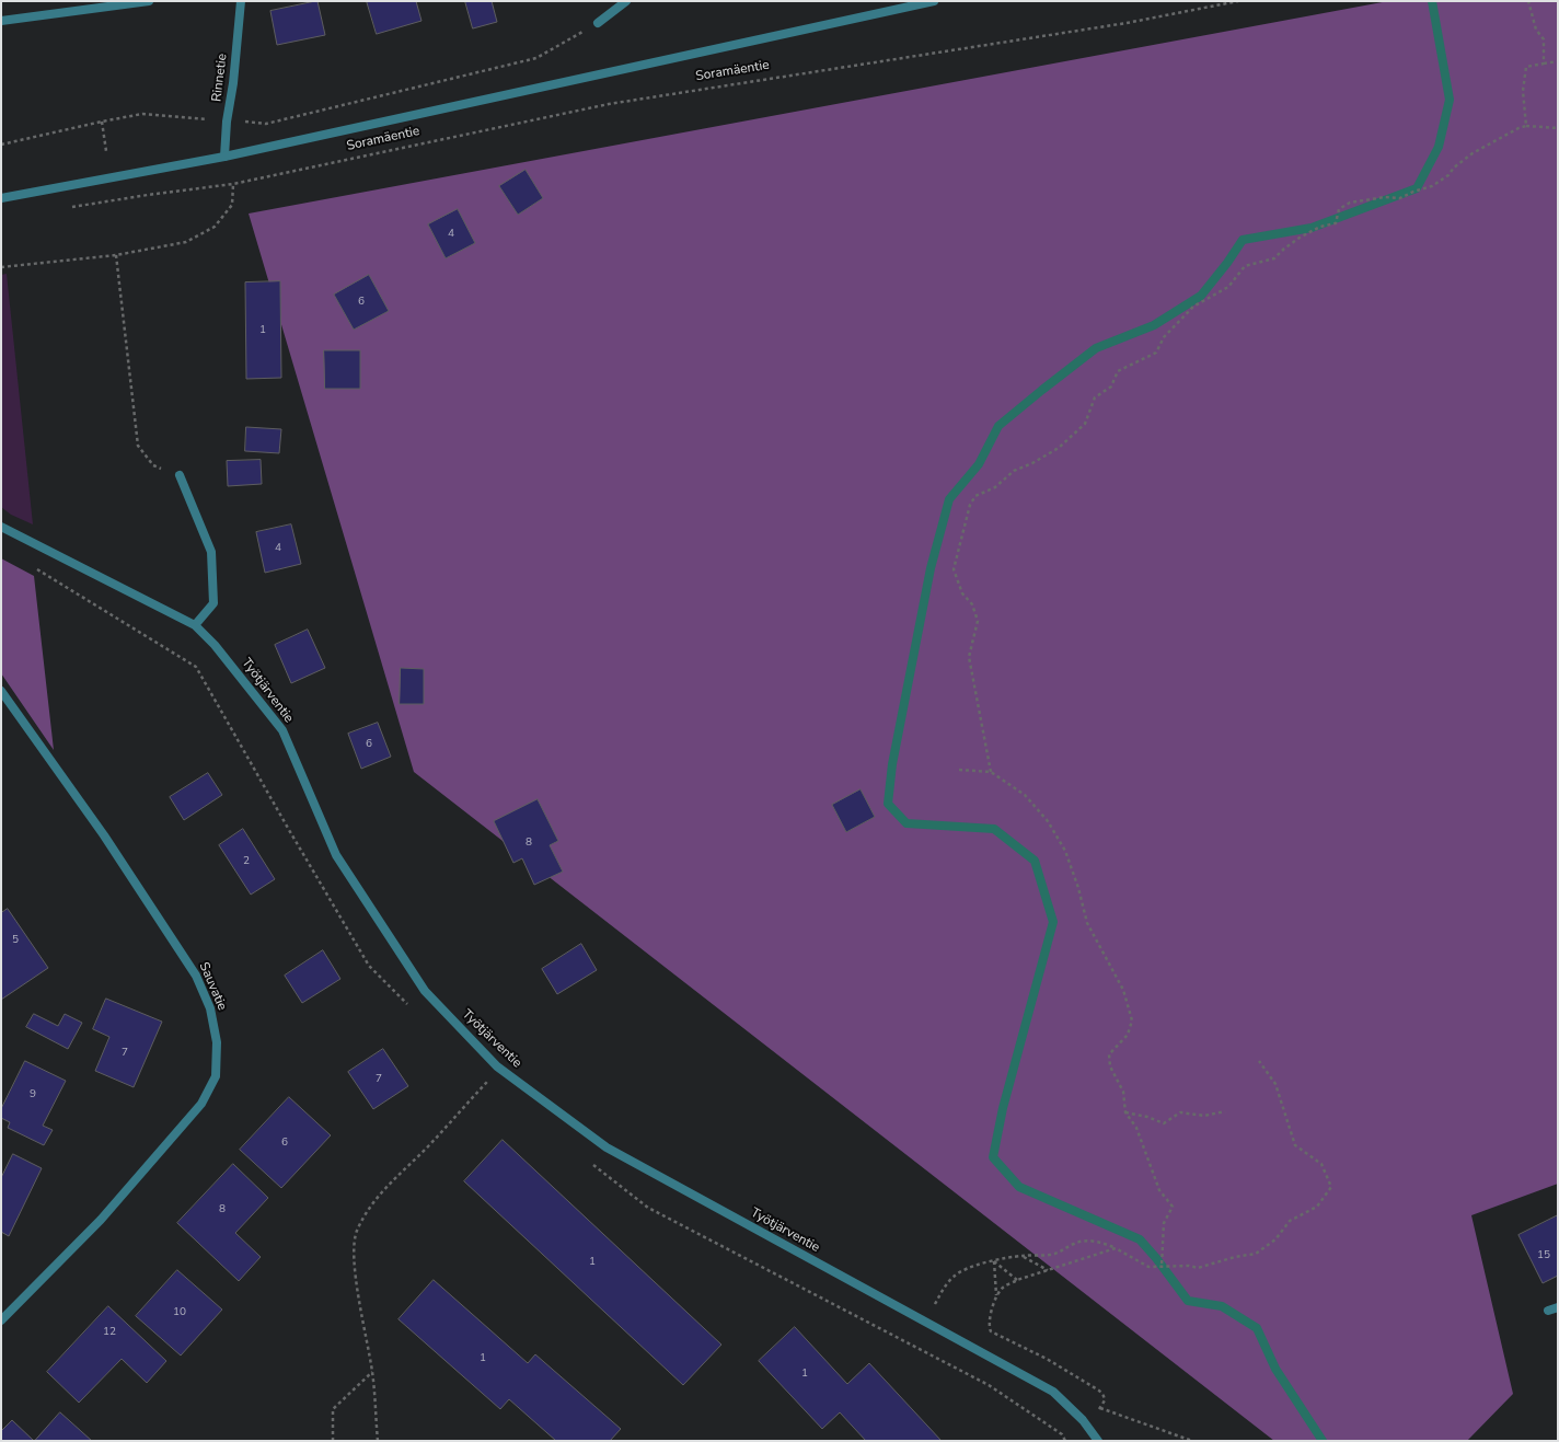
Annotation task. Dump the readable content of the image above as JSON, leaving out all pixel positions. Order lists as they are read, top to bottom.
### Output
{
  "streets": {
    "street": [
      "Soramäentie",
      "Rinnetie",
      "Työtjärventie",
      "Sauvatie"
    ]
  },
  "crossings": [
    ["Soramäentie", "Rinnetie"]
  ],
  "house_numbers": [
    "4",
    "6",
    "1",
    "4",
    "6",
    "8",
    "2",
    "5",
    "7",
    "7",
    "9",
    "6",
    "8",
    "15",
    "1",
    "10",
    "12",
    "1",
    "1"
  ]
}
